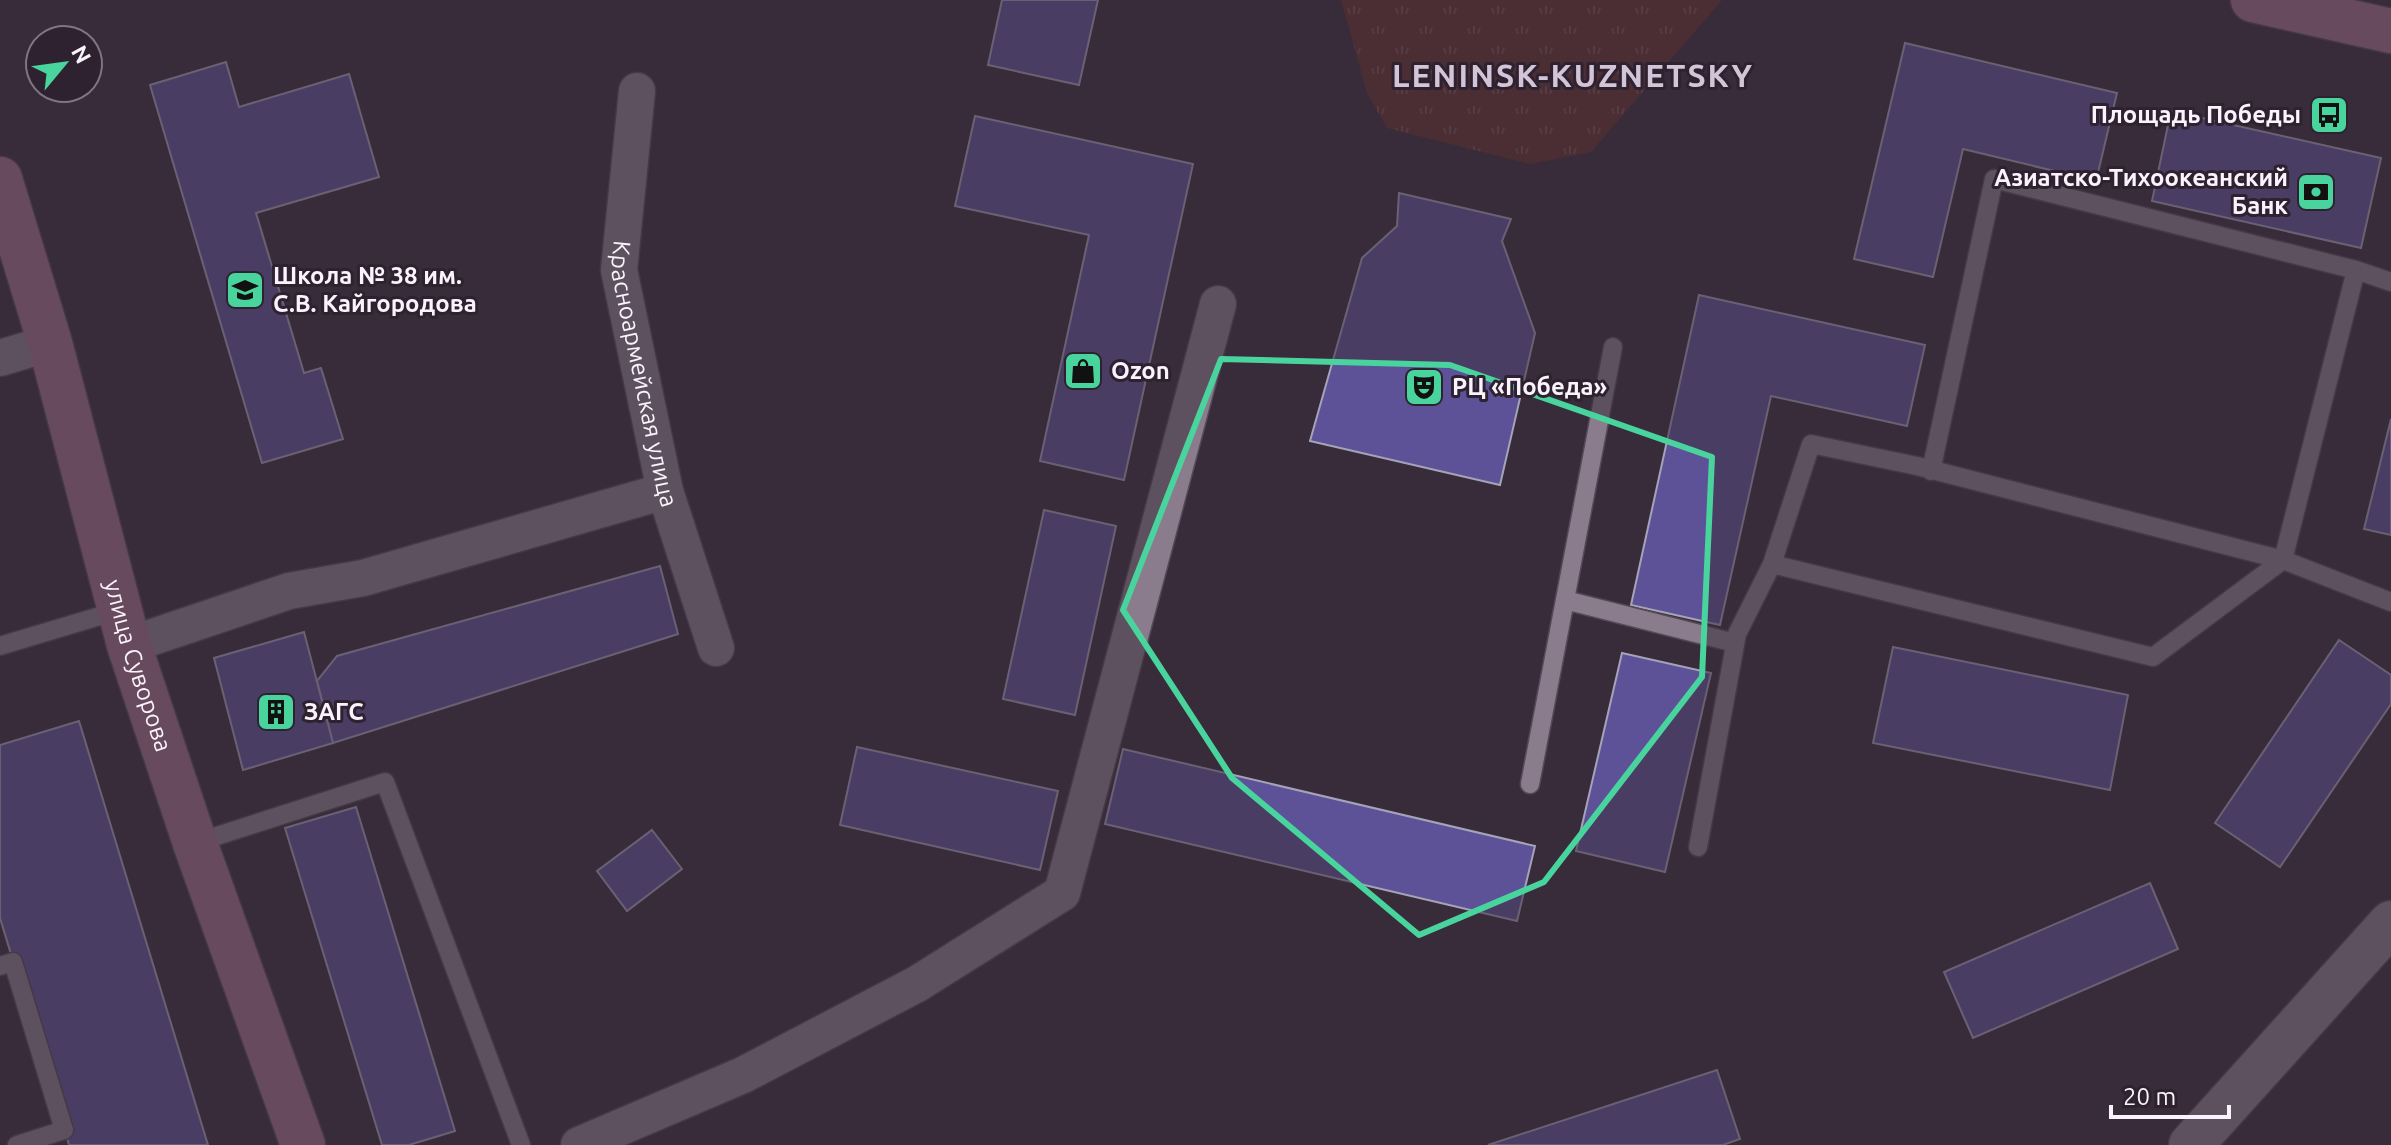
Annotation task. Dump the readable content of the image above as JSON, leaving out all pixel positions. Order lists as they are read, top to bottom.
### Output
{
  "streets": {
    "main road": ["улица Суворова"],
    "street": ["Красноармейская улица"]
  },
  "districts": ["LENINSK-KUZNETSKY"],
  "places": {
    "bus stop": ["Площадь Победы"],
    "bank": ["Азиатско-Тихоокеанский Банк"],
    "school or university": ["Школа № 38 им. С.В. Кайгородова"],
    "shop": ["Ozon"],
    "theatre": ["РЦ «Победа»"],
    "building": ["ЗАГС"]
  },
  "scale_bar": "20 m",
  "north": "top right"
}
